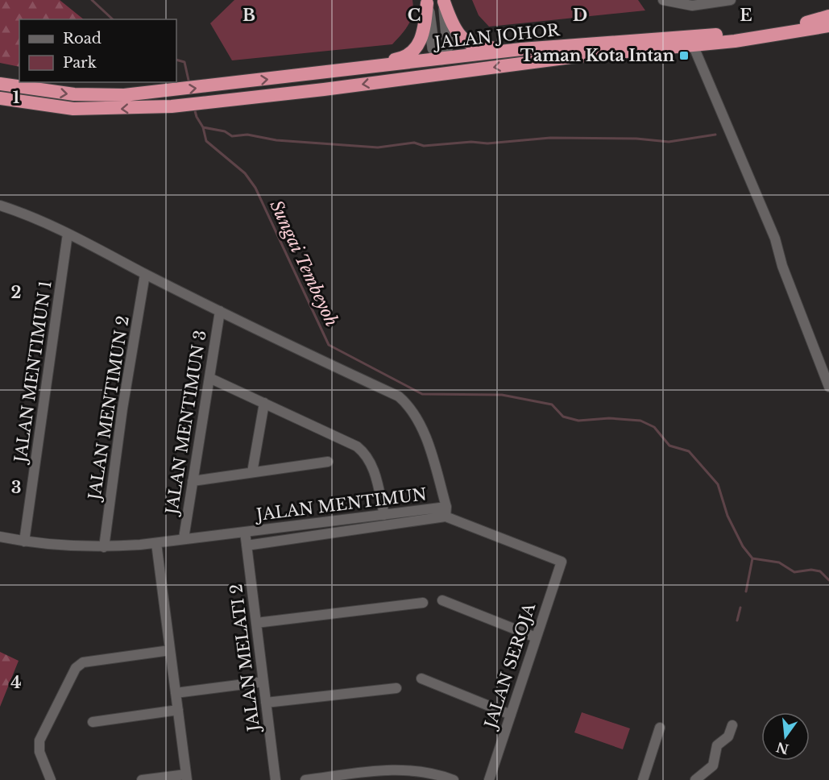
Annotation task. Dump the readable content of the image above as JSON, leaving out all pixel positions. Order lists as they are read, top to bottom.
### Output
{
  "streets": {
    "highway": ["JALAN JOHOR"],
    "street": [
      "JALAN MENTIMUN 1",
      "JALAN MENTIMUN 2",
      "JALAN MENTIMUN 3",
      "JALAN MENTIMUN",
      "JALAN MELATI 2",
      "JALAN SEROJA"
    ]
  },
  "crossings": [
    ["JALAN MENTIMUN 1", "JALAN MENTIMUN"],
    ["JALAN MENTIMUN 2", "JALAN MENTIMUN"],
    ["JALAN MENTIMUN 3", "JALAN MENTIMUN"],
    ["JALAN MENTIMUN", "JALAN MELATI 2"],
    ["JALAN MENTIMUN", "JALAN SEROJA"]
  ],
  "water": ["Sungai Tembeyoh"],
  "places": {
    "transit": ["Taman Kota Intan"]
  },
  "legend": ["Road", "Park"],
  "north": "bottom",
  "grid": {
    "columns": [
      "B",
      "C",
      "D",
      "E"
    ],
    "rows": [
      "1",
      "2",
      "3",
      "4"
    ]
  }
}
